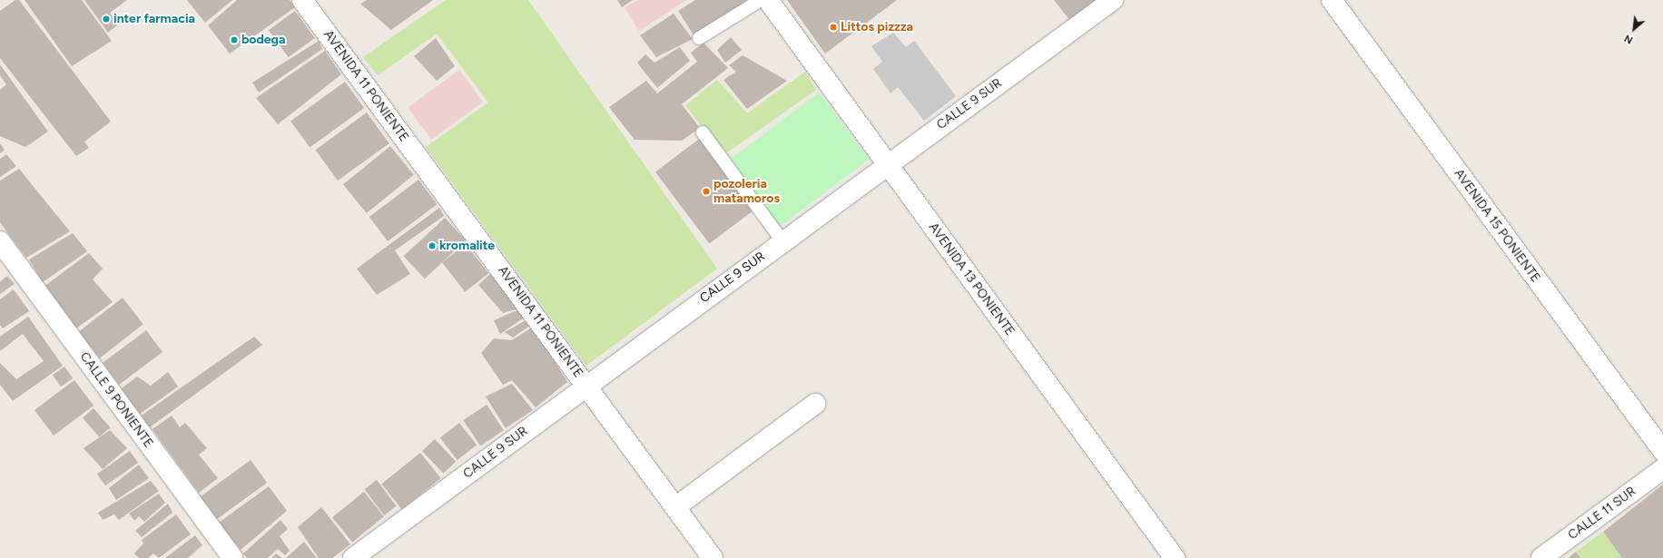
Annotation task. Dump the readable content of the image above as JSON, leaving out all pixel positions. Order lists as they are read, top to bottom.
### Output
{
  "streets": {
    "street": [
      "AVENIDA 11 PONIENTE",
      "CALLE 9 SUR",
      "AVENIDA 15 PONIENTE",
      "AVENIDA 13 PONIENTE",
      "CALLE 9 PONIENTE",
      "CALLE 11 SUR"
    ]
  },
  "crossings": [
    ["AVENIDA 11 PONIENTE", "CALLE 9 SUR"],
    ["CALLE 9 SUR", "AVENIDA 13 PONIENTE"]
  ],
  "places": [
    "inter farmacia",
    "Littos pizzza",
    "bodega",
    "pozoleria matamoros",
    "kromalite"
  ],
  "north": "bottom left"
}
